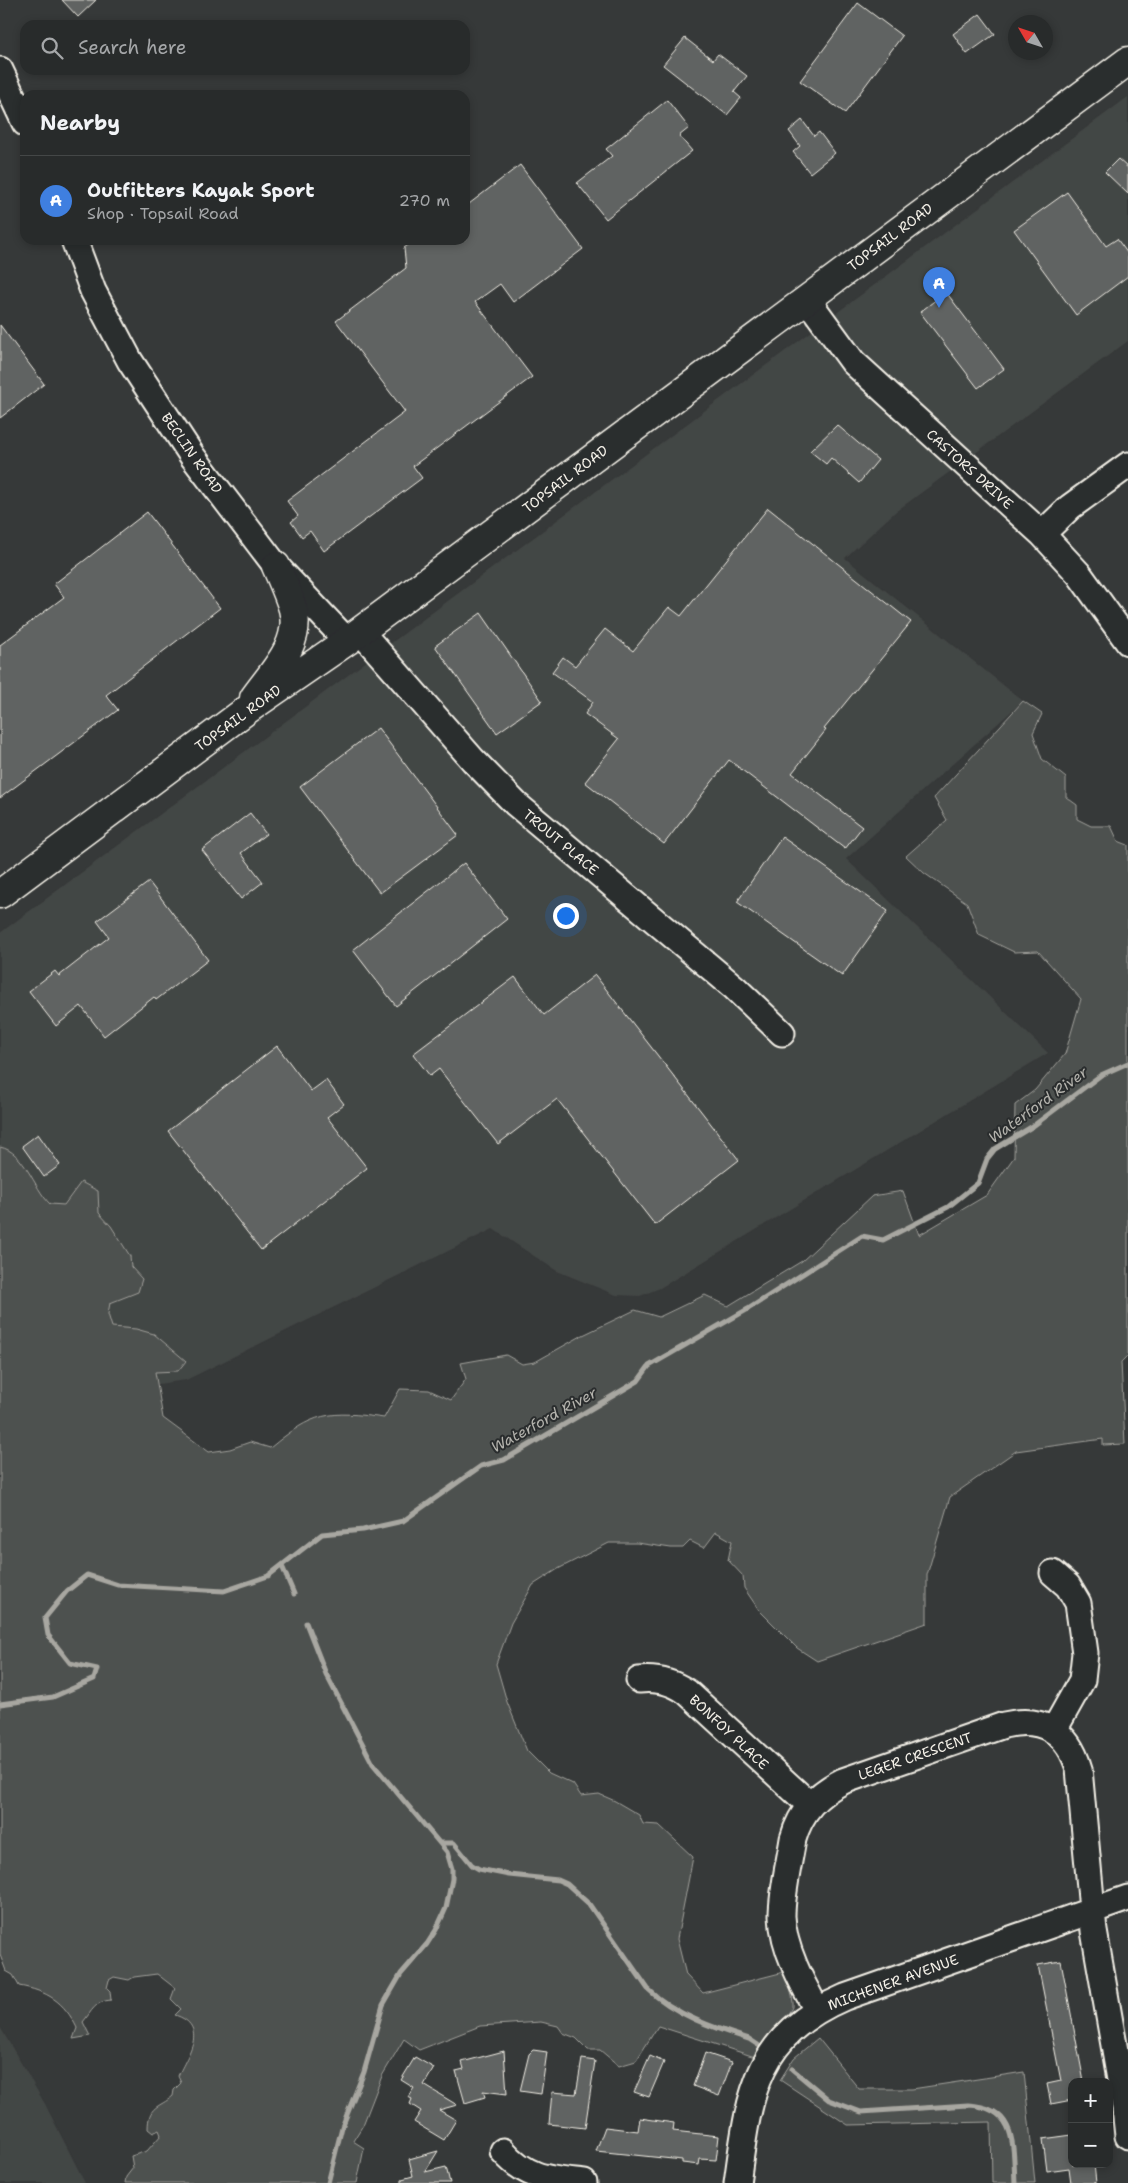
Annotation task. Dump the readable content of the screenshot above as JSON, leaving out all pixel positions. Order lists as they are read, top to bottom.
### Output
{
  "streets": {
    "main road": ["TOPSAIL ROAD"],
    "street": [
      "BECLIN ROAD",
      "CASTORS DRIVE",
      "TROUT PLACE",
      "BONFOY PLACE",
      "LEGER CRESCENT",
      "MICHENER AVENUE"
    ]
  },
  "crossings": [
    ["TOPSAIL ROAD", "BECLIN ROAD"],
    ["TOPSAIL ROAD", "CASTORS DRIVE"],
    ["TOPSAIL ROAD", "TROUT PLACE"],
    ["BECLIN ROAD", "TROUT PLACE"],
    ["BONFOY PLACE", "LEGER CRESCENT"],
    ["LEGER CRESCENT", "MICHENER AVENUE"]
  ],
  "water": ["Waterford River"],
  "north": "top left",
  "page": {
    "search": "Search here",
    "heading": "Nearby",
    "list": [
      {
        "mark": "A",
        "name": "Outfitters Kayak Sport",
        "note": "Shop · Topsail Road",
        "value": "270 m"
      }
    ],
    "pins": "A",
    "map_buttons": ["+", "−"]
  }
}
